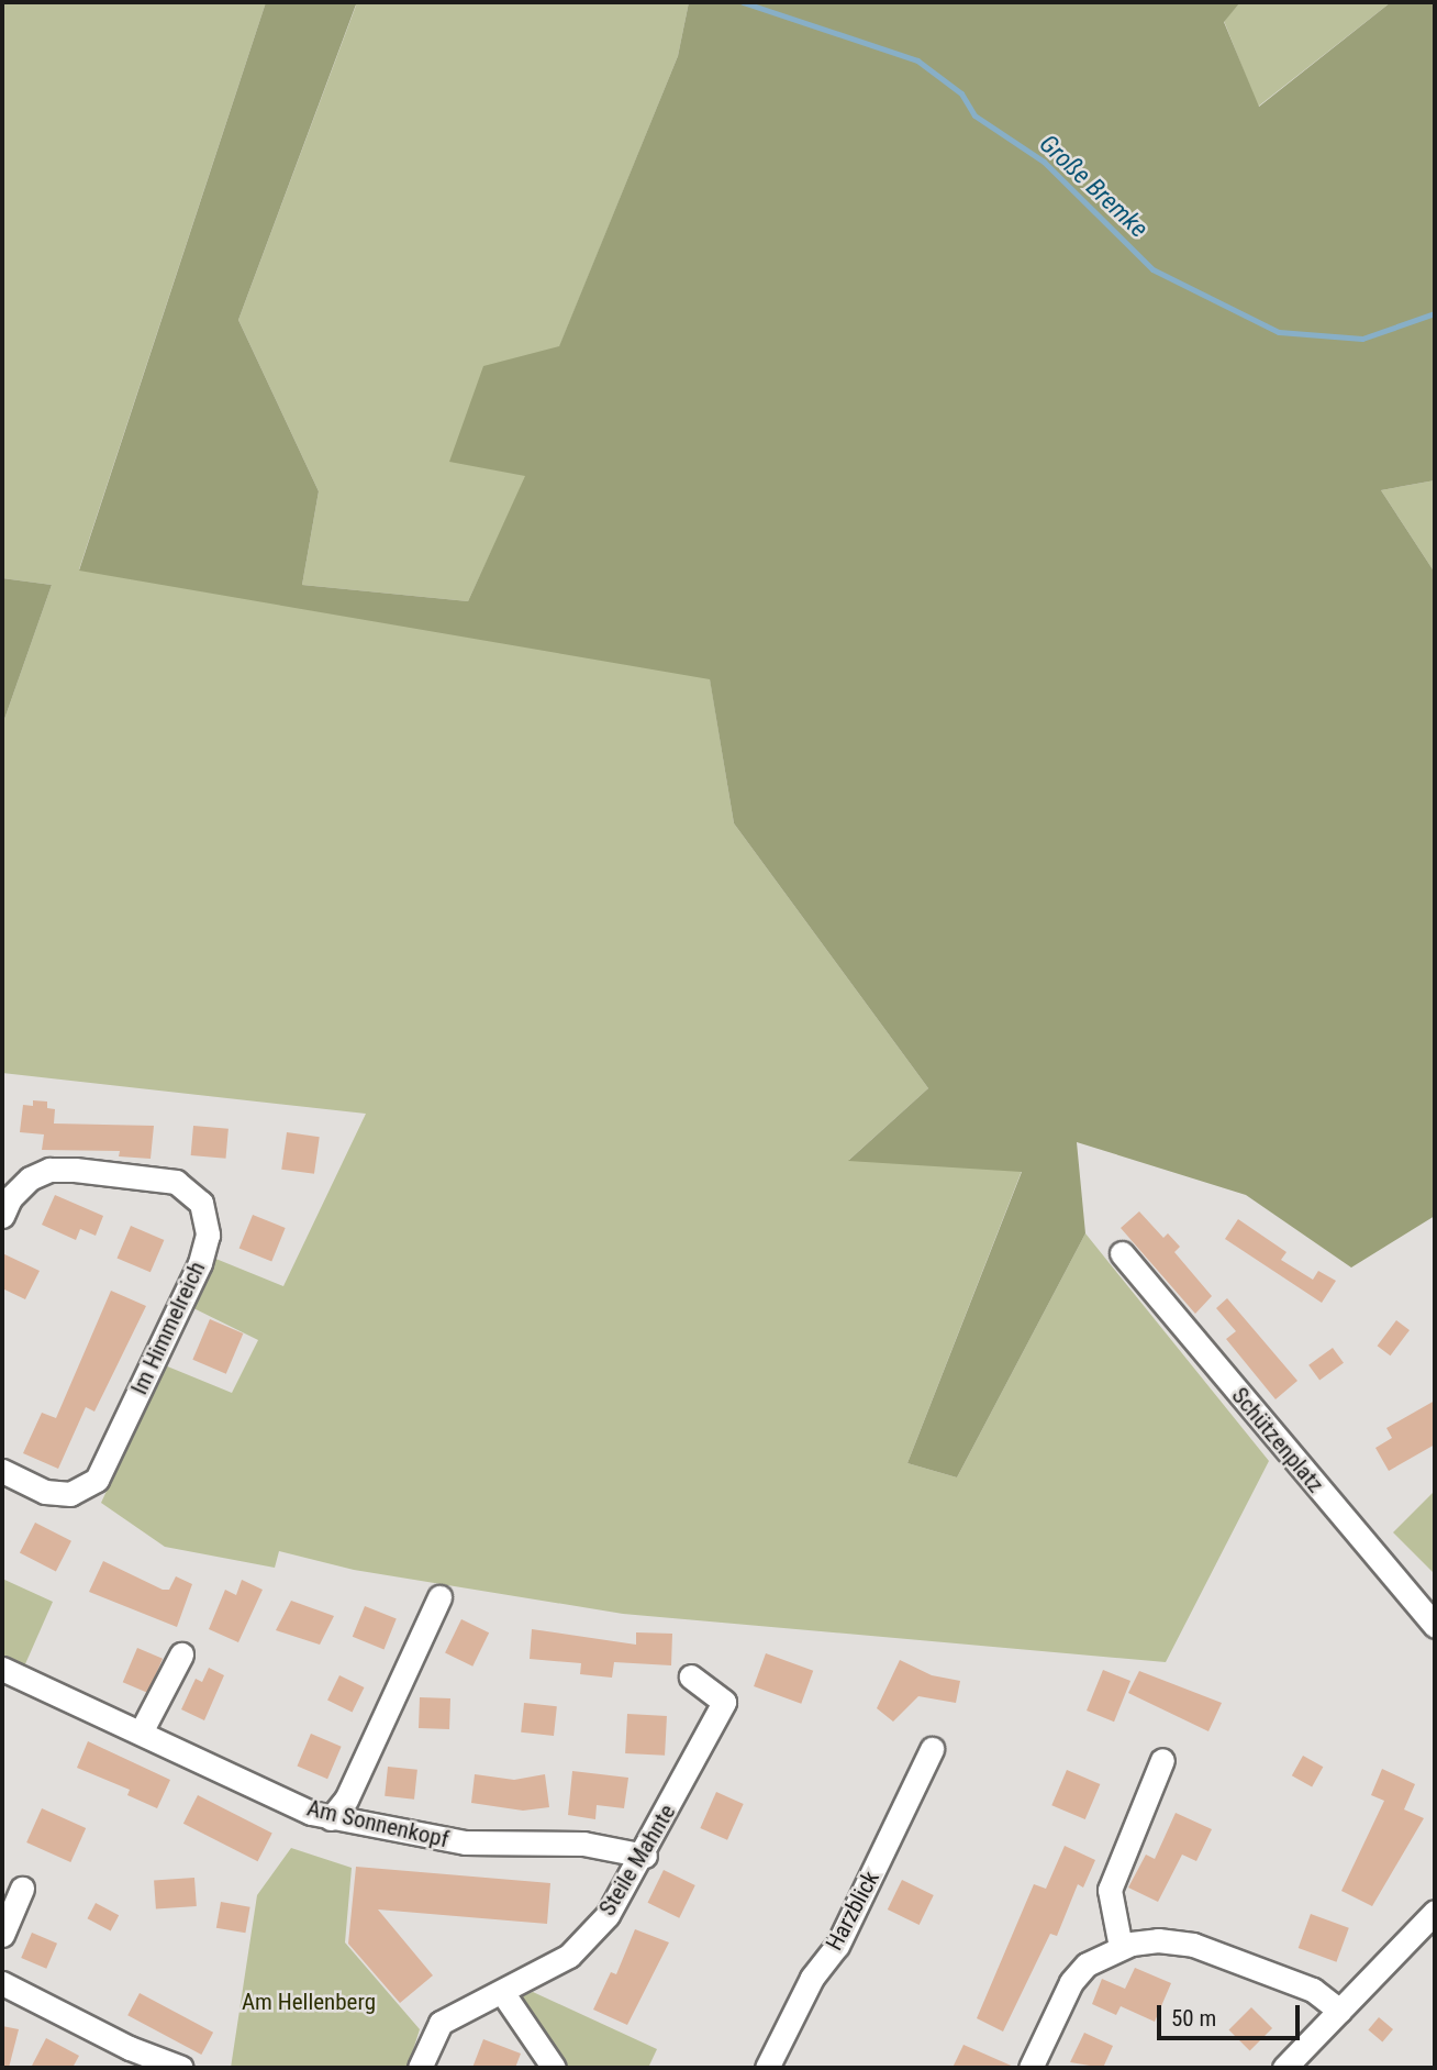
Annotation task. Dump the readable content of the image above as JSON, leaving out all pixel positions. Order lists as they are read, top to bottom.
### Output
{
  "streets": {
    "street": [
      "Im Himmelreich",
      "Schützenplatz",
      "Am Sonnenkopf",
      "Steile Mahnte",
      "Harzblick"
    ]
  },
  "crossings": [
    ["Am Sonnenkopf", "Steile Mahnte"]
  ],
  "water": ["Große Bremke"],
  "parks": ["Am Hellenberg"],
  "scale_bar": "50 m"
}
